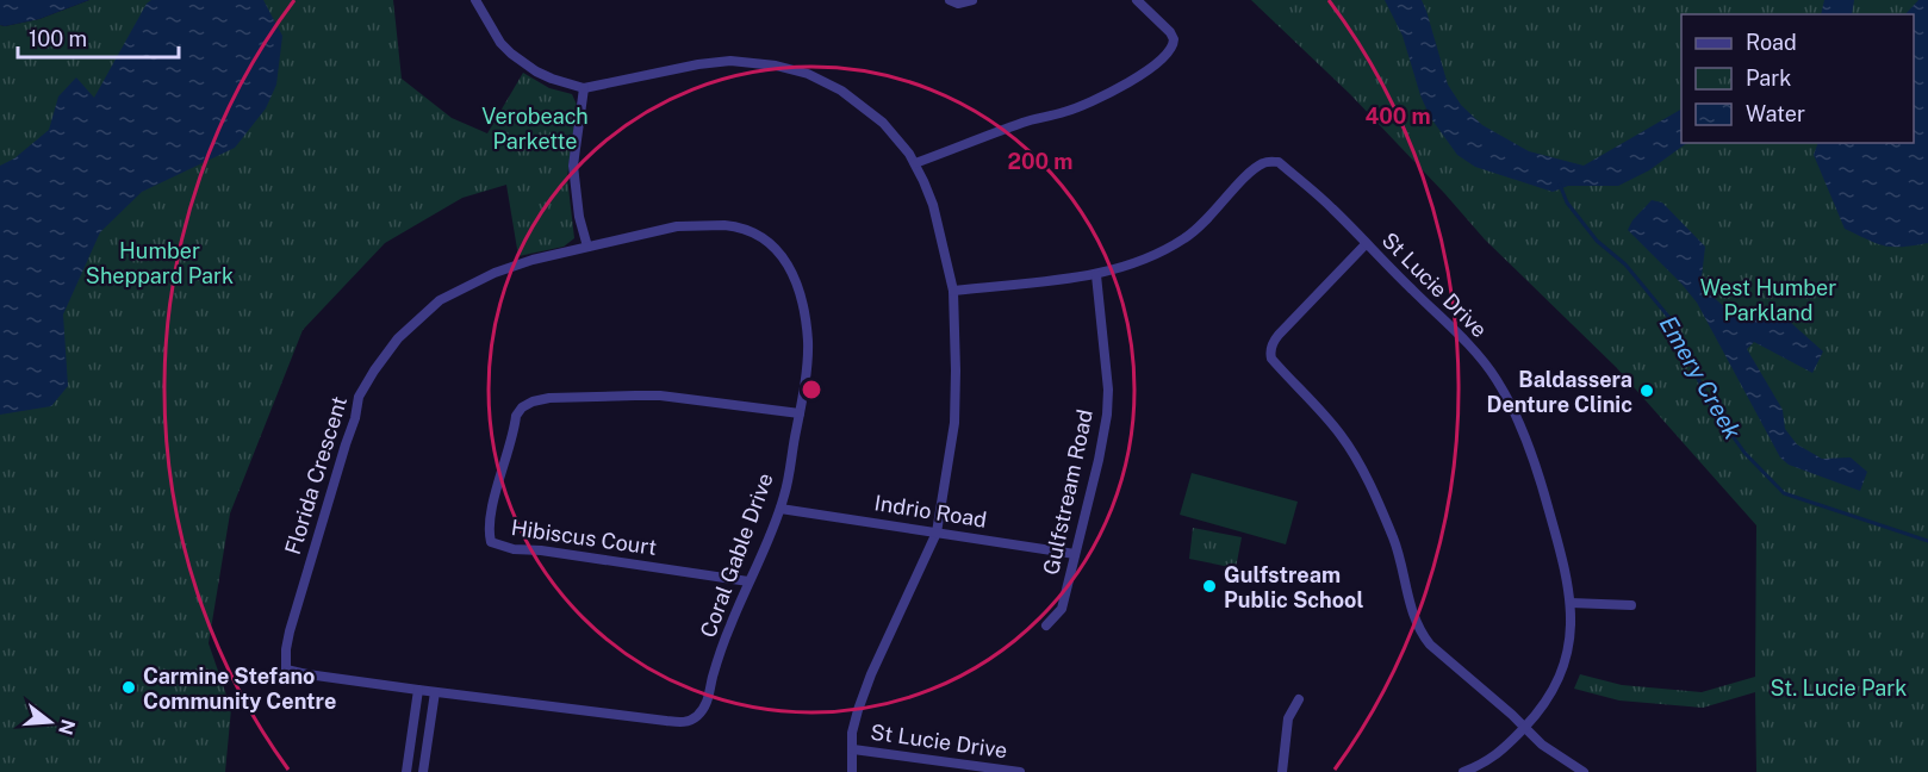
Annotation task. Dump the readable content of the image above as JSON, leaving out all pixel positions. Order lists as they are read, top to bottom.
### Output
{
  "streets": {
    "street": [
      "St Lucie Drive",
      "Florida Crescent",
      "Gulfstream Road",
      "Indrio Road",
      "Hibiscus Court",
      "Coral Gable Drive"
    ]
  },
  "crossings": [
    ["St Lucie Drive", "Gulfstream Road"],
    ["Florida Crescent", "Coral Gable Drive"],
    ["Gulfstream Road", "Indrio Road"],
    ["Indrio Road", "Coral Gable Drive"],
    ["Hibiscus Court", "Coral Gable Drive"]
  ],
  "water": ["Emery Creek"],
  "parks": [
    "Verobeach Parkette",
    "Humber Sheppard Park",
    "West Humber Parkland",
    "St. Lucie Park"
  ],
  "places": ["Baldassera Denture Clinic", "Gulfstream Public School", "Carmine Stefano Community Centre"],
  "legend": ["Road", "Park", "Water"],
  "scale_bar": "100 m",
  "north": "right",
  "rings": ["400 m", "200 m"]
}
